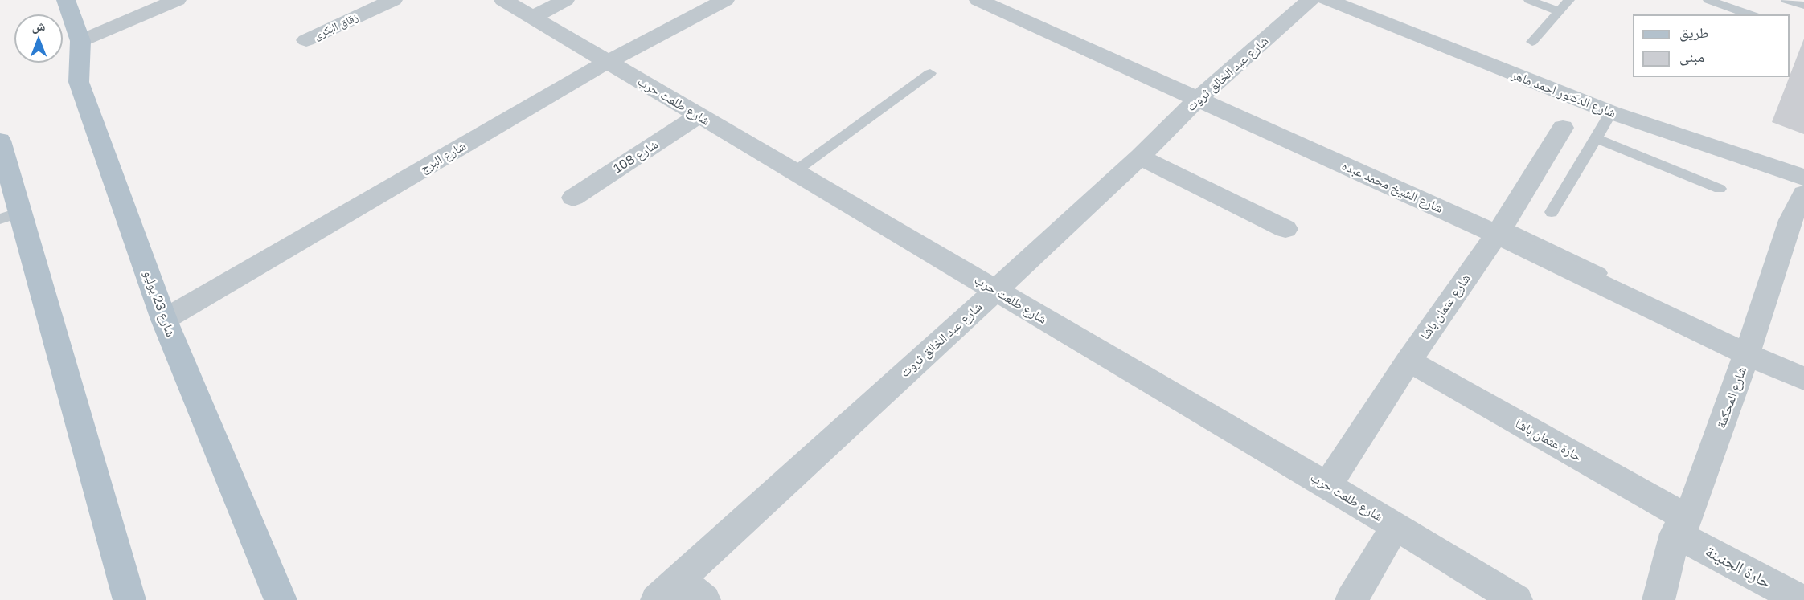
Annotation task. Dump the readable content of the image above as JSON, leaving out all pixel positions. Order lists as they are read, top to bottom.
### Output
{
  "streets": {
    "main road": ["شارع 23 يوليو"],
    "street": [
      "زقاق البكرى",
      "شارع عبد الخالق ثروت",
      "شارع الدكتور احمد ماهر",
      "شارع طلعت حرب",
      "شارع 108",
      "شارع البرج",
      "شارع الشيخ محمد عبده",
      "شارع عثمان باشا",
      "شارع المحكمة",
      "حارة عثمان باشا",
      "حارة الجنينة"
    ]
  },
  "crossings": [
    ["شارع عبد الخالق ثروت", "شارع طلعت حرب"],
    ["شارع عبد الخالق ثروت", "شارع الشيخ محمد عبده"],
    ["شارع طلعت حرب", "شارع 108"],
    ["شارع طلعت حرب", "شارع البرج"],
    ["شارع طلعت حرب", "شارع عثمان باشا"],
    ["شارع البرج", "شارع 23 يوليو"],
    ["شارع الشيخ محمد عبده", "شارع عثمان باشا"],
    ["شارع الشيخ محمد عبده", "شارع المحكمة"],
    ["شارع عثمان باشا", "حارة عثمان باشا"],
    ["شارع المحكمة", "حارة عثمان باشا"],
    ["شارع المحكمة", "حارة الجنينة"],
    ["حارة عثمان باشا", "حارة الجنينة"]
  ],
  "legend": ["طريق", "مبنى"],
  "north": "top"
}
